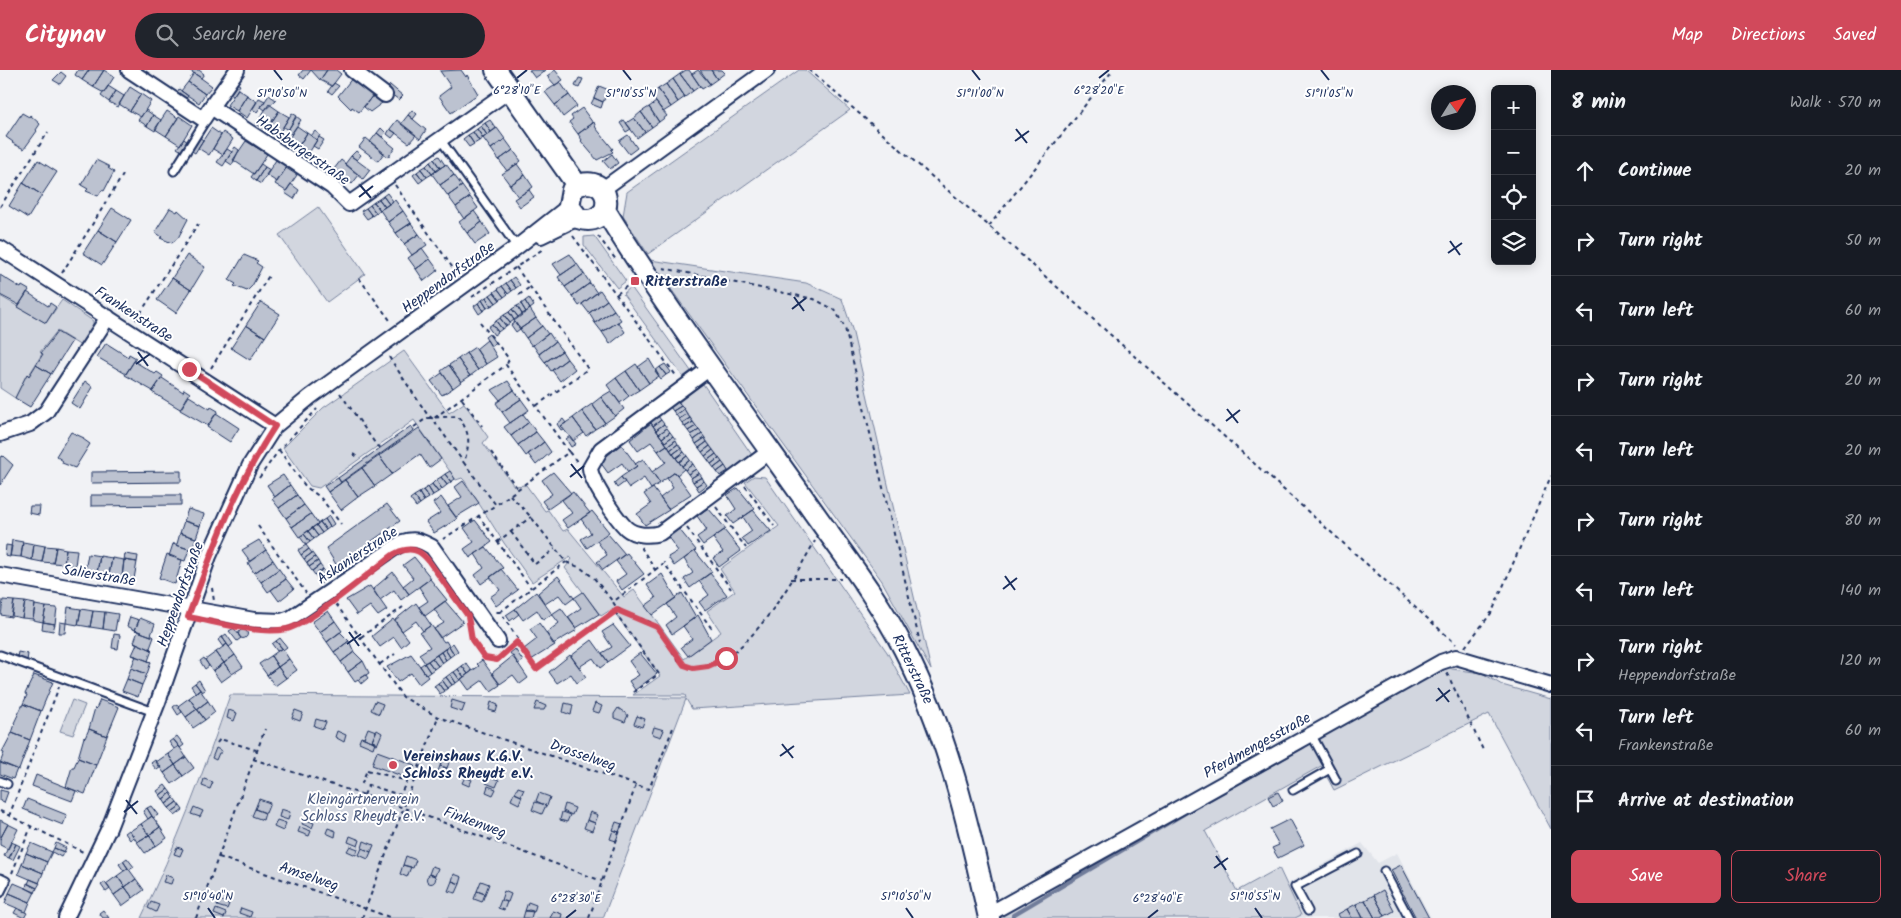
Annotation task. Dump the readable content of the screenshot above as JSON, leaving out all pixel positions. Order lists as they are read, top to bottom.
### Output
{
  "streets": {
    "main road": ["Ritterstraße"],
    "street": [
      "Habsburgerstraße",
      "Heppendorfstraße",
      "Frankenstraße",
      "Askanierstraße",
      "Salierstraße",
      "Pferdmengesstraße"
    ],
    "path": ["Drosselweg", "Finkenweg", "Amselweg"]
  },
  "crossings": [
    ["Heppendorfstraße", "Frankenstraße"],
    ["Heppendorfstraße", "Askanierstraße"],
    ["Heppendorfstraße", "Salierstraße"],
    ["Heppendorfstraße", "Ritterstraße"],
    ["Askanierstraße", "Salierstraße"],
    ["Ritterstraße", "Pferdmengesstraße"]
  ],
  "parks": ["Kleingärtnerverein Schloss Rheydt e.V."],
  "places": {
    "transit": ["Ritterstraße"],
    "other": ["Vereinshaus K.G.V. Schloss Rheydt e.V."]
  },
  "north": "top right",
  "page": {
    "header": "Citynav",
    "search": "Search here",
    "nav": ["Map", "Directions", "Saved"],
    "heading": ["8 min", "Walk · 570 m"],
    "map_buttons": ["+", "−"],
    "list": [
      ["Continue", "20 m"],
      ["Turn right", "50 m"],
      ["Turn left", "60 m"],
      ["Turn right", "20 m"],
      ["Turn left", "20 m"],
      ["Turn right", "80 m"],
      ["Turn left", "140 m"],
      ["Turn right", "Heppendorfstraße", "120 m"],
      ["Turn left", "Frankenstraße", "60 m"],
      "Arrive at destination"
    ],
    "buttons": ["Save", "Share"]
  },
  "coordinates": [
    "6°28'10\"E",
    "6°28'20\"E",
    "51°10'50\"N",
    "51°10'55\"N",
    "51°11'00\"N",
    "51°11'05\"N",
    "51°10'40\"N",
    "6°28'30\"E",
    "6°28'40\"E"
  ]
}
